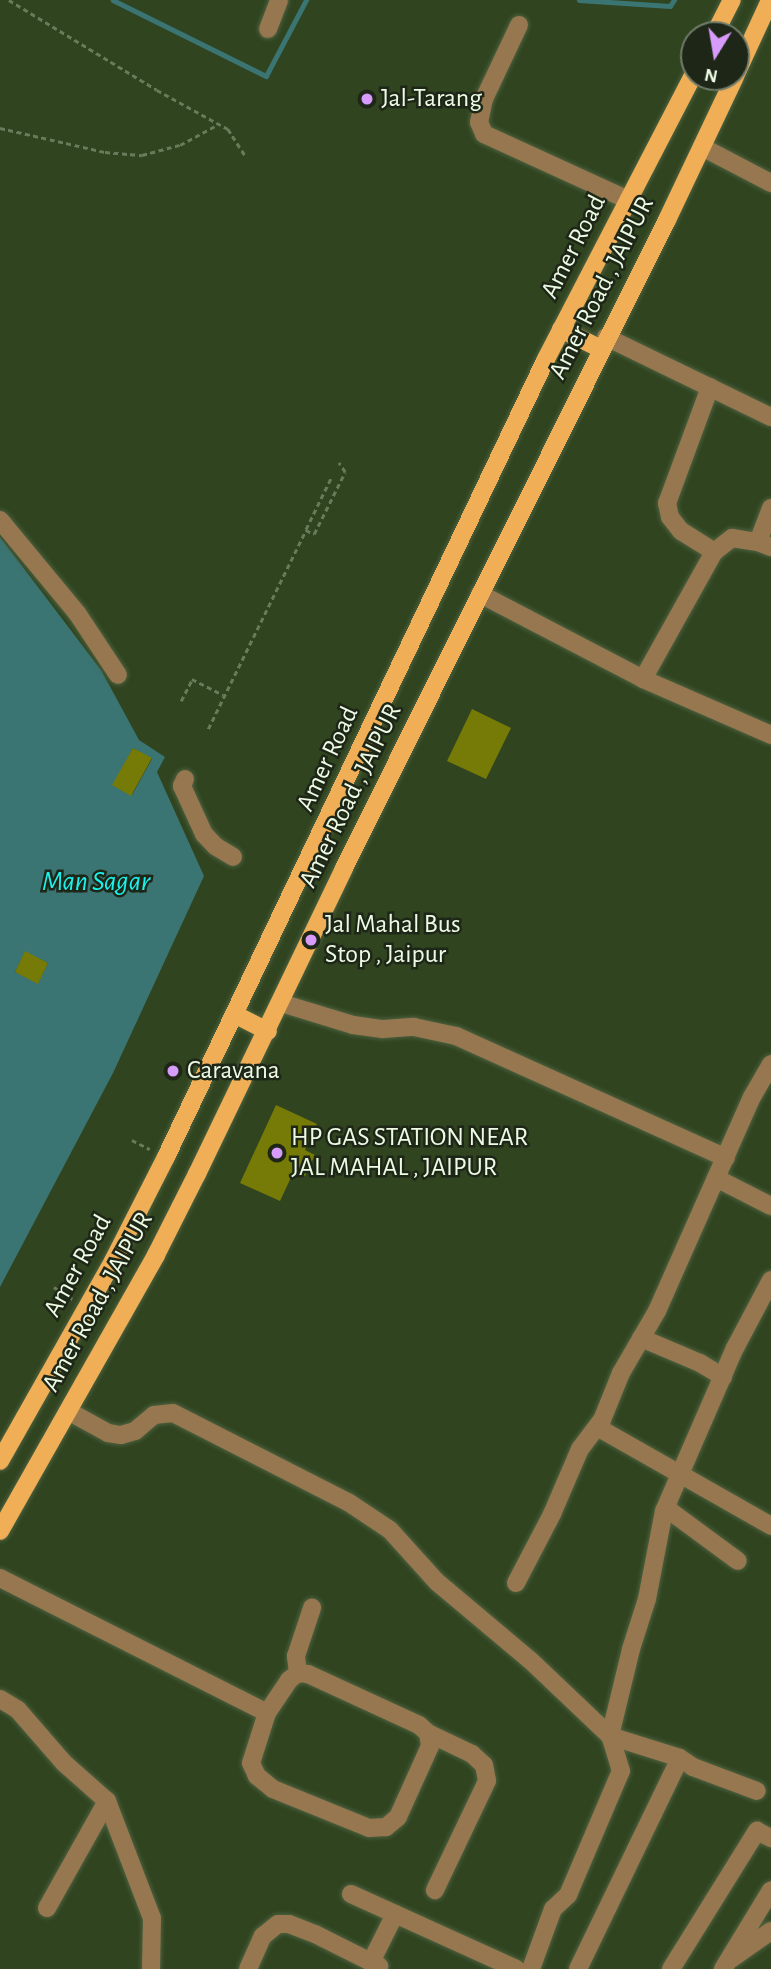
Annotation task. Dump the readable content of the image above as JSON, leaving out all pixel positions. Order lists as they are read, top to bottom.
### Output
{
  "streets": {
    "main road": ["Amer Road", "Amer Road , JAIPUR"]
  },
  "water": ["Man Sagar"],
  "places": [
    "Jal-Tarang",
    "Jal Mahal Bus Stop , Jaipur",
    "Caravana",
    "HP GAS STATION NEAR JAL MAHAL , JAIPUR"
  ],
  "north": "bottom"
}
